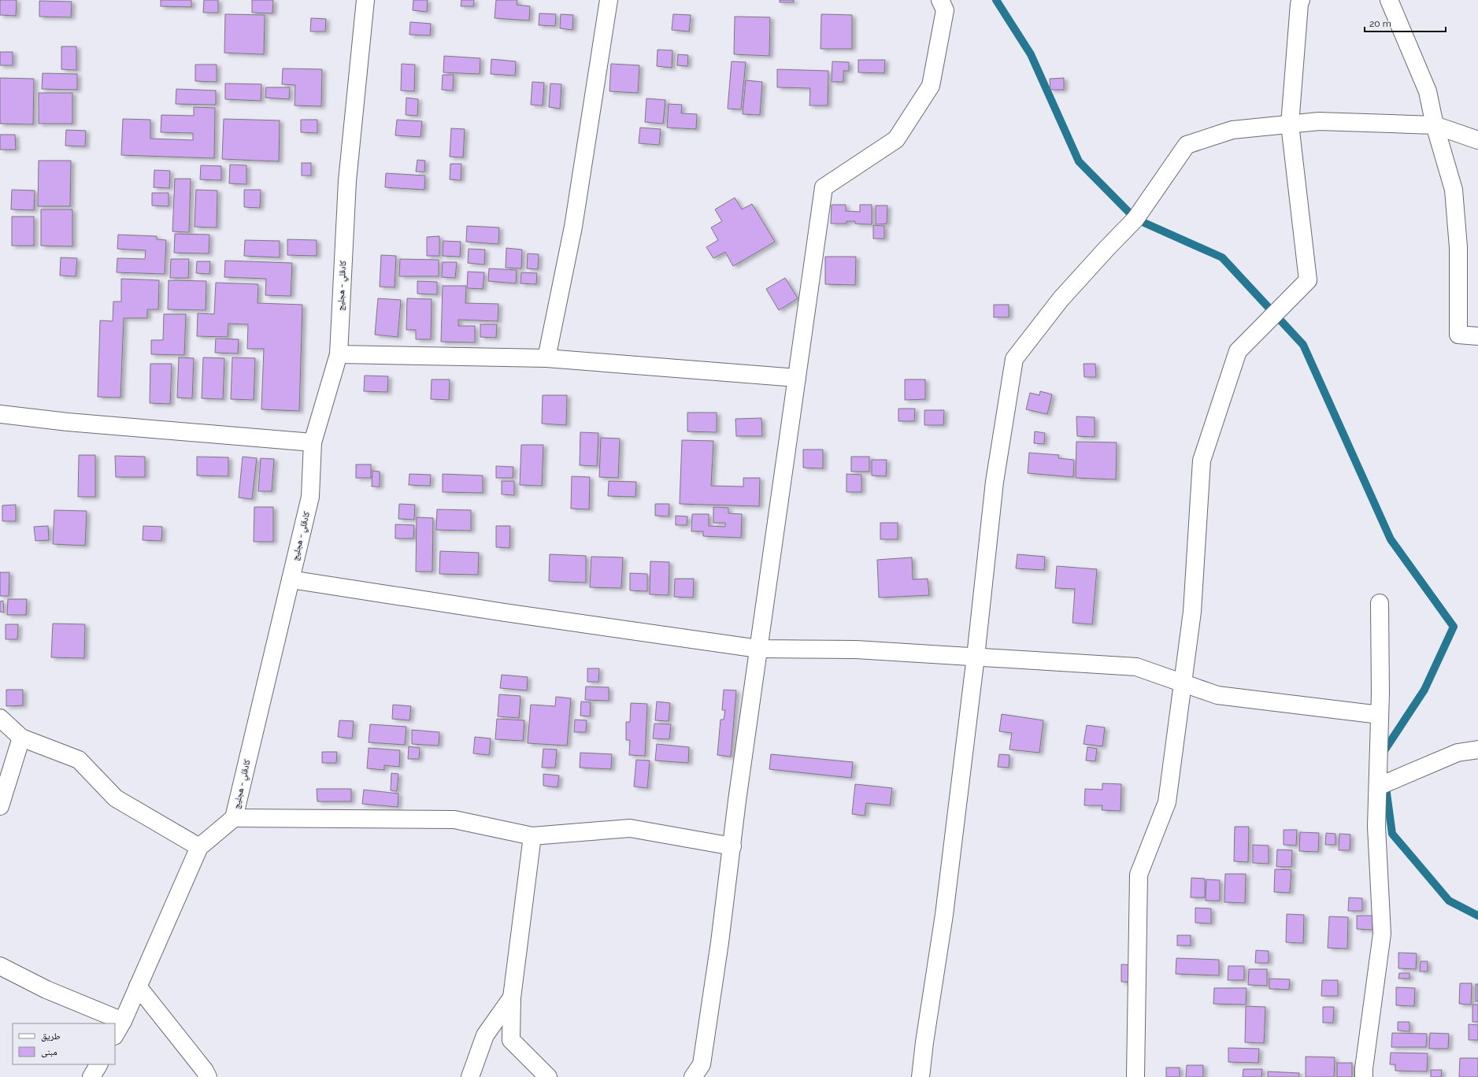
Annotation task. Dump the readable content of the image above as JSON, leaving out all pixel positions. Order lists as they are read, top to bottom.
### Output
{
  "streets": {
    "street": ["كادقلي - هجليج"]
  },
  "legend": ["طريق", "مبنى"],
  "scale_bar": "20 m"
}
